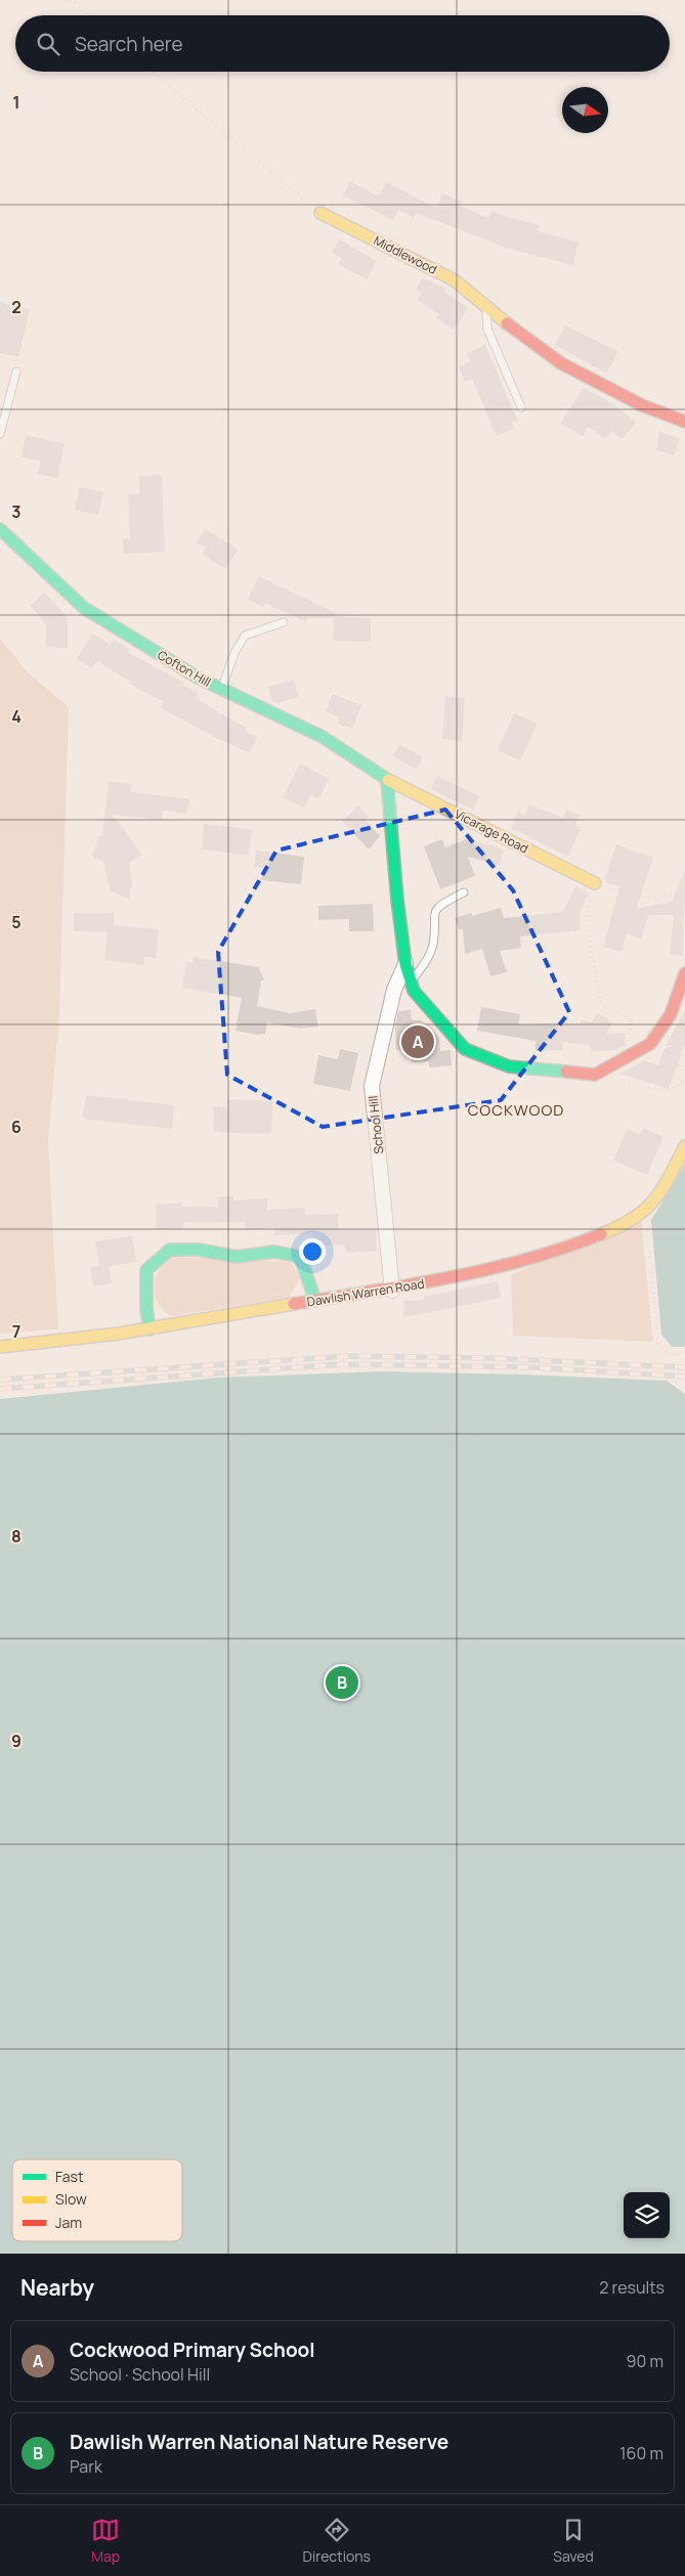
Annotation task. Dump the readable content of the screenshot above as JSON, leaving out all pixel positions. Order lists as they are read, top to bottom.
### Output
{
  "streets": {
    "street": [
      "Middlewood",
      "Cofton Hill",
      "Vicarage Road",
      "School Hill",
      "Dawlish Warren Road"
    ]
  },
  "crossings": [
    ["Cofton Hill", "Vicarage Road"],
    ["School Hill", "Dawlish Warren Road"]
  ],
  "districts": ["COCKWOOD"],
  "legend": ["Fast", "Slow", "Jam"],
  "north": "right",
  "page": {
    "search": "Search here",
    "pins": ["A", "B"],
    "heading": ["Nearby", "2 results"],
    "list": [
      {
        "mark": "A",
        "name": "Cockwood Primary School",
        "note": "School · School Hill",
        "value": "90 m"
      },
      {
        "mark": "B",
        "name": "Dawlish Warren National Nature Reserve",
        "note": "Park",
        "value": "160 m"
      }
    ],
    "nav": ["Map", "Directions", "Saved"]
  },
  "grid": {
    "rows": [
      "1",
      "2",
      "3",
      "4",
      "5",
      "6",
      "7",
      "8",
      "9"
    ]
  }
}
